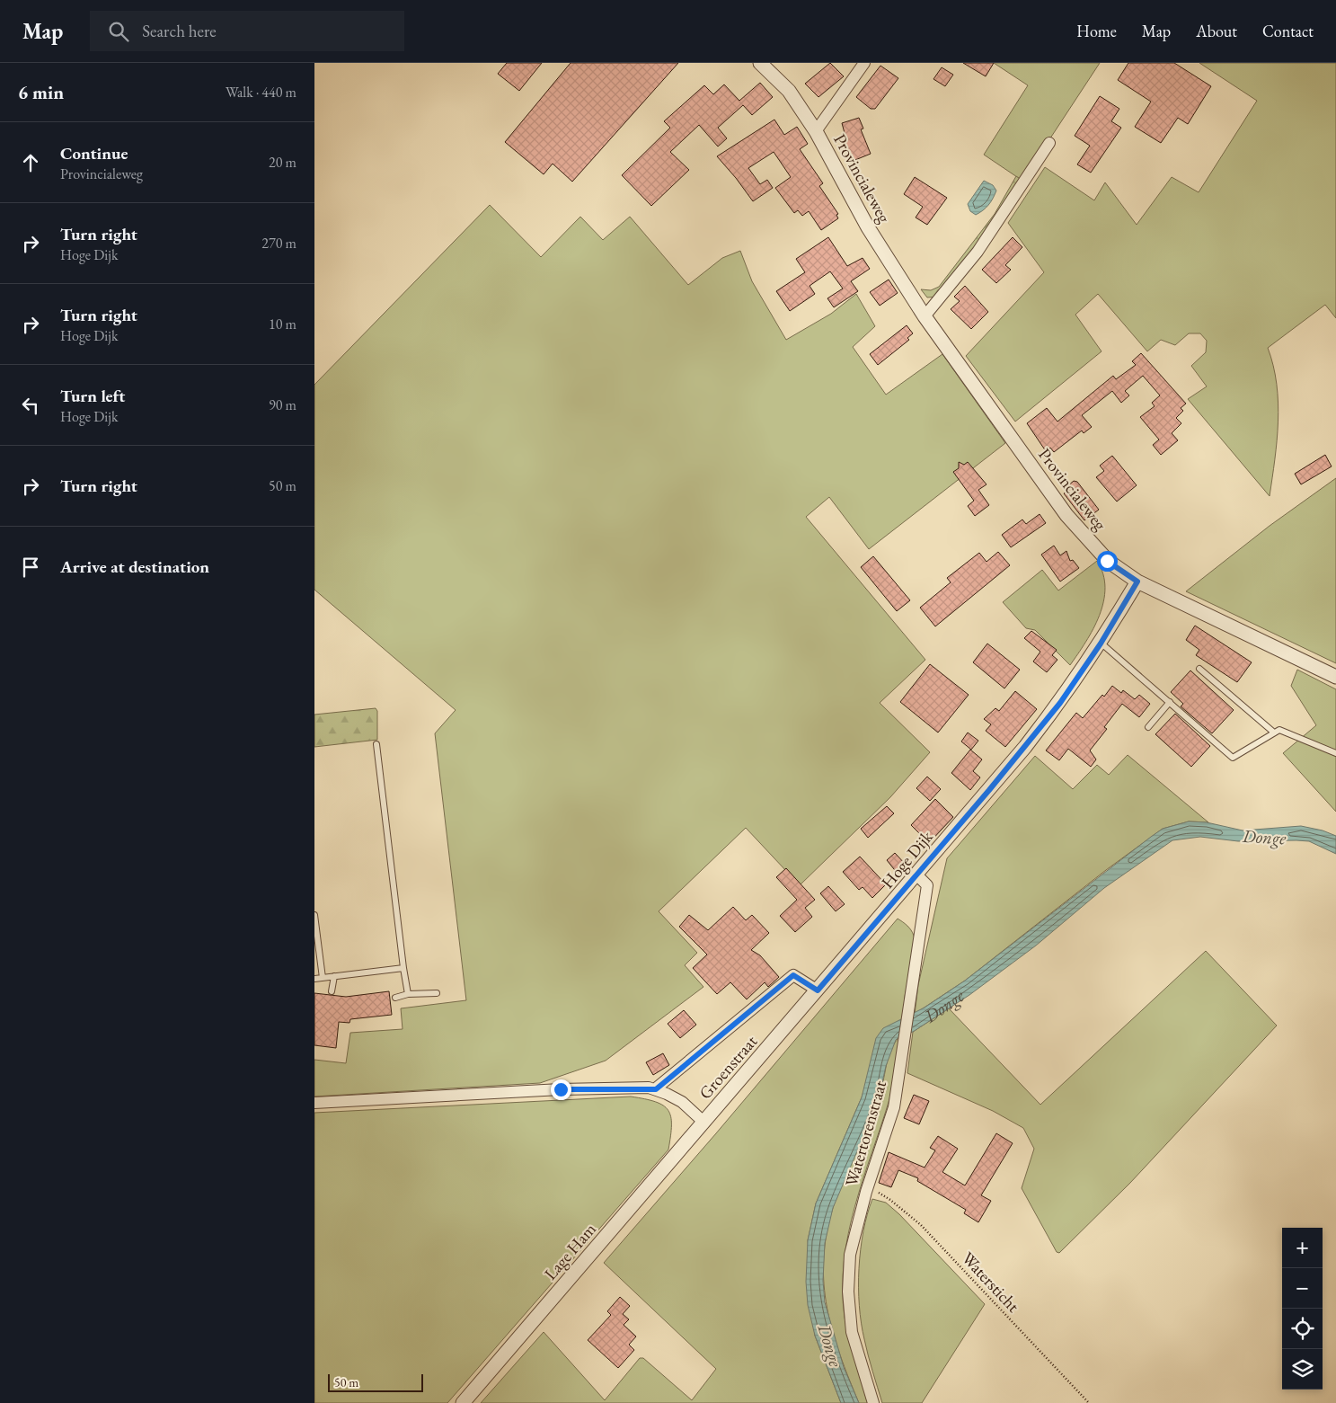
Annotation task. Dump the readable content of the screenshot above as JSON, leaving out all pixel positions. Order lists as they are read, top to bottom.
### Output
{
  "streets": {
    "street": [
      "Provincialeweg",
      "Hoge Dijk",
      "Groenstraat",
      "Watertorenstraat",
      "Lage Ham"
    ],
    "path": ["Watersticht"]
  },
  "crossings": [
    ["Provincialeweg", "Hoge Dijk"],
    ["Hoge Dijk", "Groenstraat"],
    ["Hoge Dijk", "Watertorenstraat"],
    ["Groenstraat", "Lage Ham"],
    ["Watertorenstraat", "Watersticht"]
  ],
  "water": ["Donge"],
  "scale_bar": "50 m",
  "page": {
    "header": "Map",
    "search": "Search here",
    "nav": [
      "Home",
      "Map",
      "About",
      "Contact"
    ],
    "heading": ["6 min", "Walk · 440 m"],
    "list": [
      ["Continue", "Provincialeweg", "20 m"],
      ["Turn right", "Hoge Dijk", "270 m"],
      ["Turn right", "Hoge Dijk", "10 m"],
      ["Turn left", "Hoge Dijk", "90 m"],
      ["Turn right", "50 m"],
      "Arrive at destination"
    ],
    "map_buttons": ["+", "−"],
    "scale": "50 m"
  }
}
